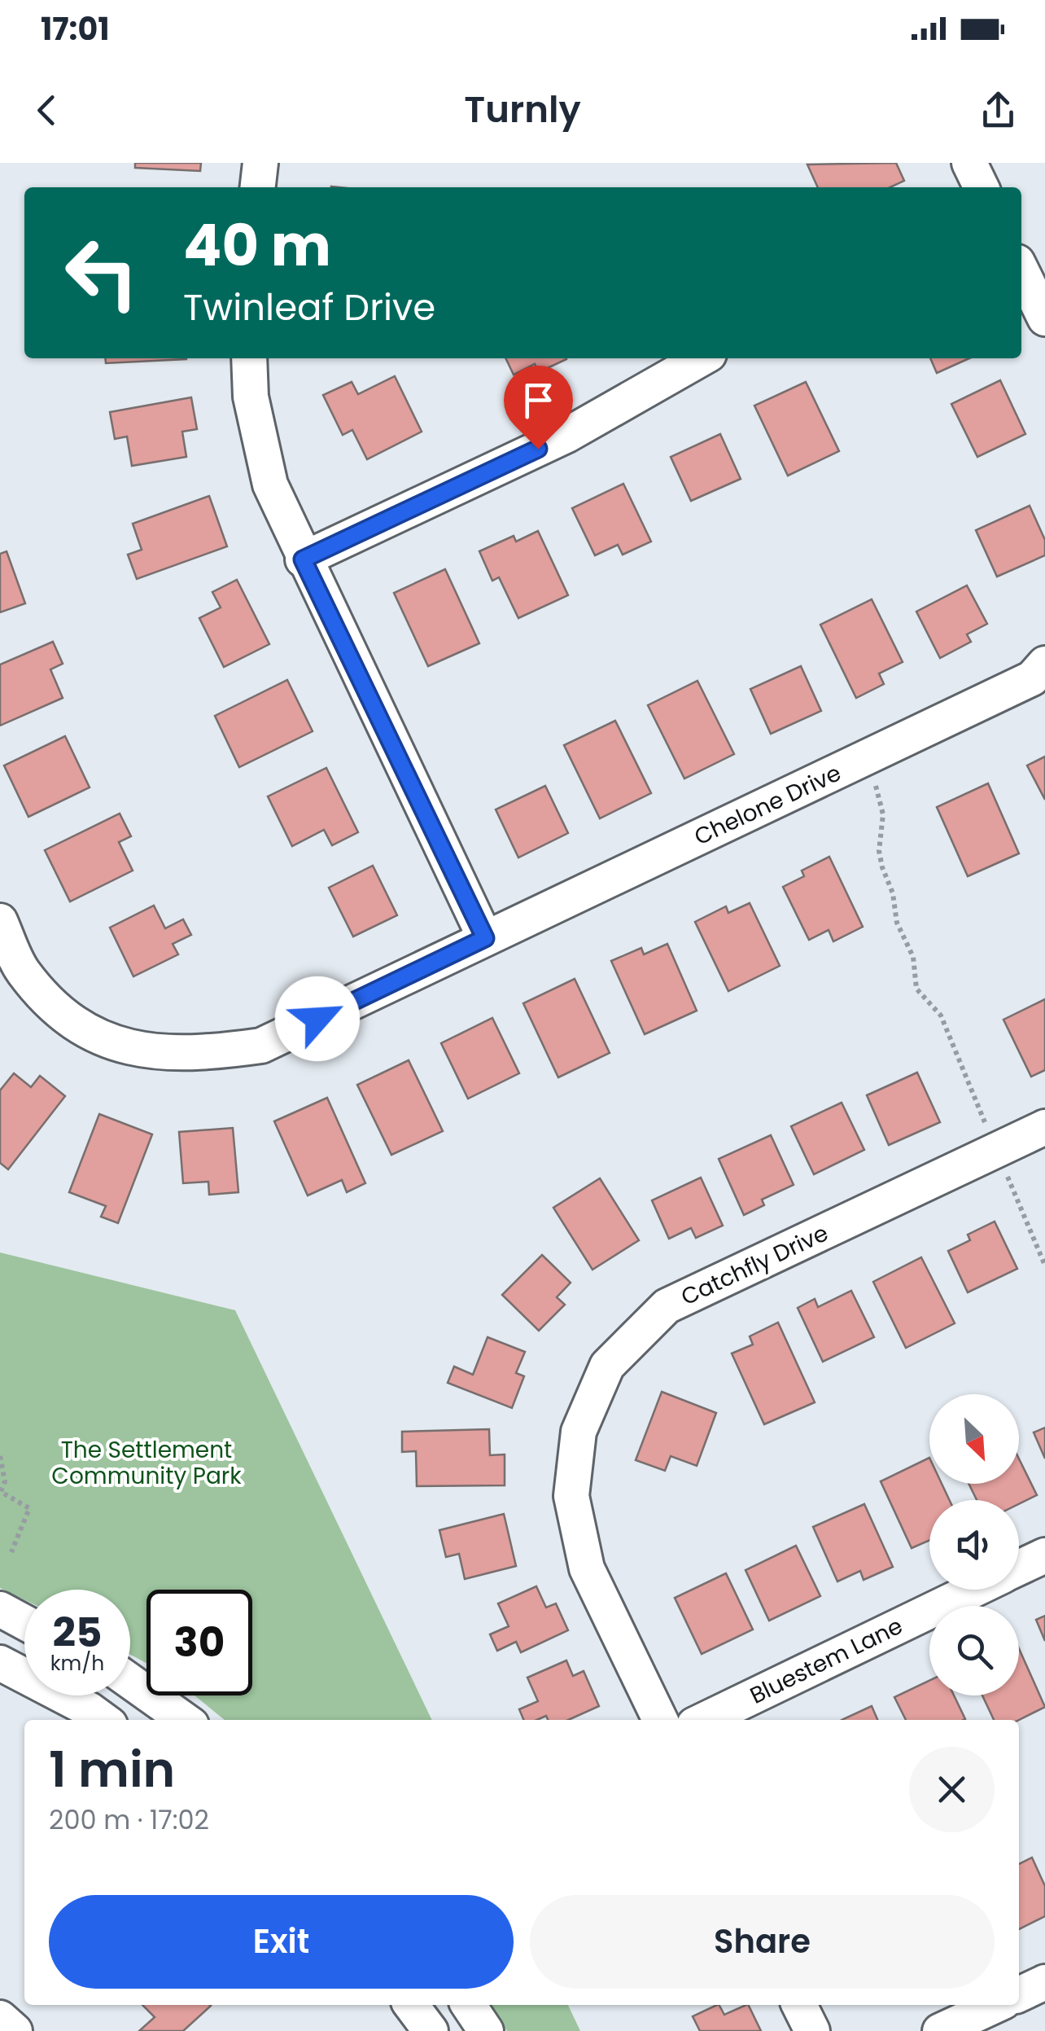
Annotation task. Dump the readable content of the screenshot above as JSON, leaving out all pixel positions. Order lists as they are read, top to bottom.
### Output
{
  "streets": {
    "street": ["Chelone Drive", "Catchfly Drive", "Bluestem Lane"]
  },
  "parks": ["The Settlement Community Park"],
  "north": "bottom right",
  "page": {
    "status": "17:01",
    "header": "Turnly",
    "turn": ["40 m", "Twinleaf Drive"],
    "speed": "25 km/h",
    "limit": "30",
    "heading": ["1 min", "200 m · 17:02"],
    "buttons": ["Exit", "Share"]
  }
}
